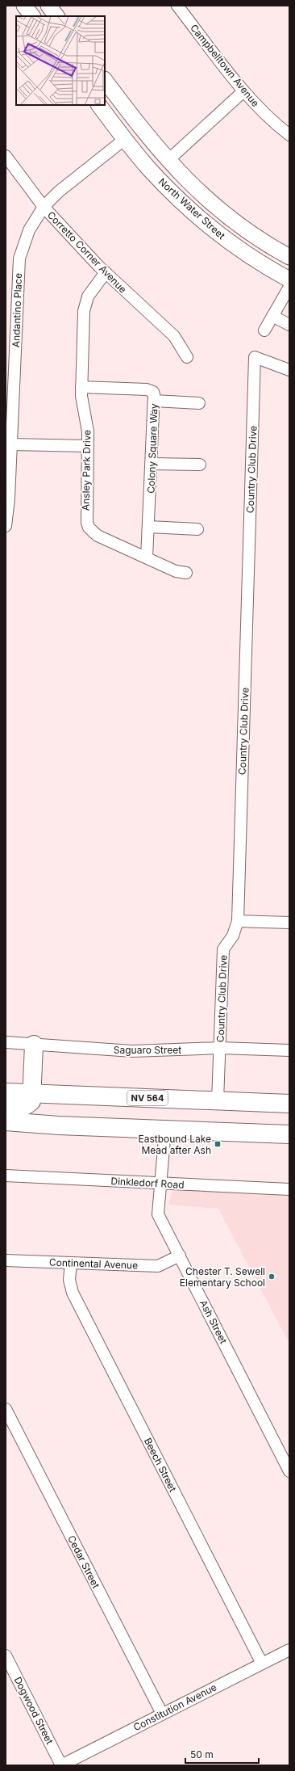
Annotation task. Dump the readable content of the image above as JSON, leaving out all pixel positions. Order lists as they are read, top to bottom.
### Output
{
  "streets": {
    "main road": ["North Water Street", "NV 564"],
    "street": [
      "Campbelltown Avenue",
      "Corretto Corner Avenue",
      "Andantino Place",
      "Colony Square Way",
      "Country Club Drive",
      "Ansley Park Drive",
      "Saguaro Street",
      "Dinkledorf Road",
      "Continental Avenue",
      "Ash Street",
      "Beech Street",
      "Cedar Street",
      "Constitution Avenue",
      "Dogwood Street"
    ]
  },
  "crossings": [
    ["North Water Street", "Andantino Place"],
    ["Corretto Corner Avenue", "Andantino Place"],
    ["Corretto Corner Avenue", "Ansley Park Drive"],
    ["Colony Square Way", "Ansley Park Drive"],
    ["Country Club Drive", "Saguaro Street"],
    ["Country Club Drive", "NV 564"],
    ["Dinkledorf Road", "Ash Street"],
    ["Continental Avenue", "Ash Street"],
    ["Continental Avenue", "Beech Street"],
    ["Beech Street", "Constitution Avenue"],
    ["Cedar Street", "Constitution Avenue"],
    ["Constitution Avenue", "Dogwood Street"]
  ],
  "places": {
    "transit": ["Eastbound Lake Mead after Ash"],
    "other": ["Chester T. Sewell Elementary School"]
  },
  "scale_bar": "50 m"
}
